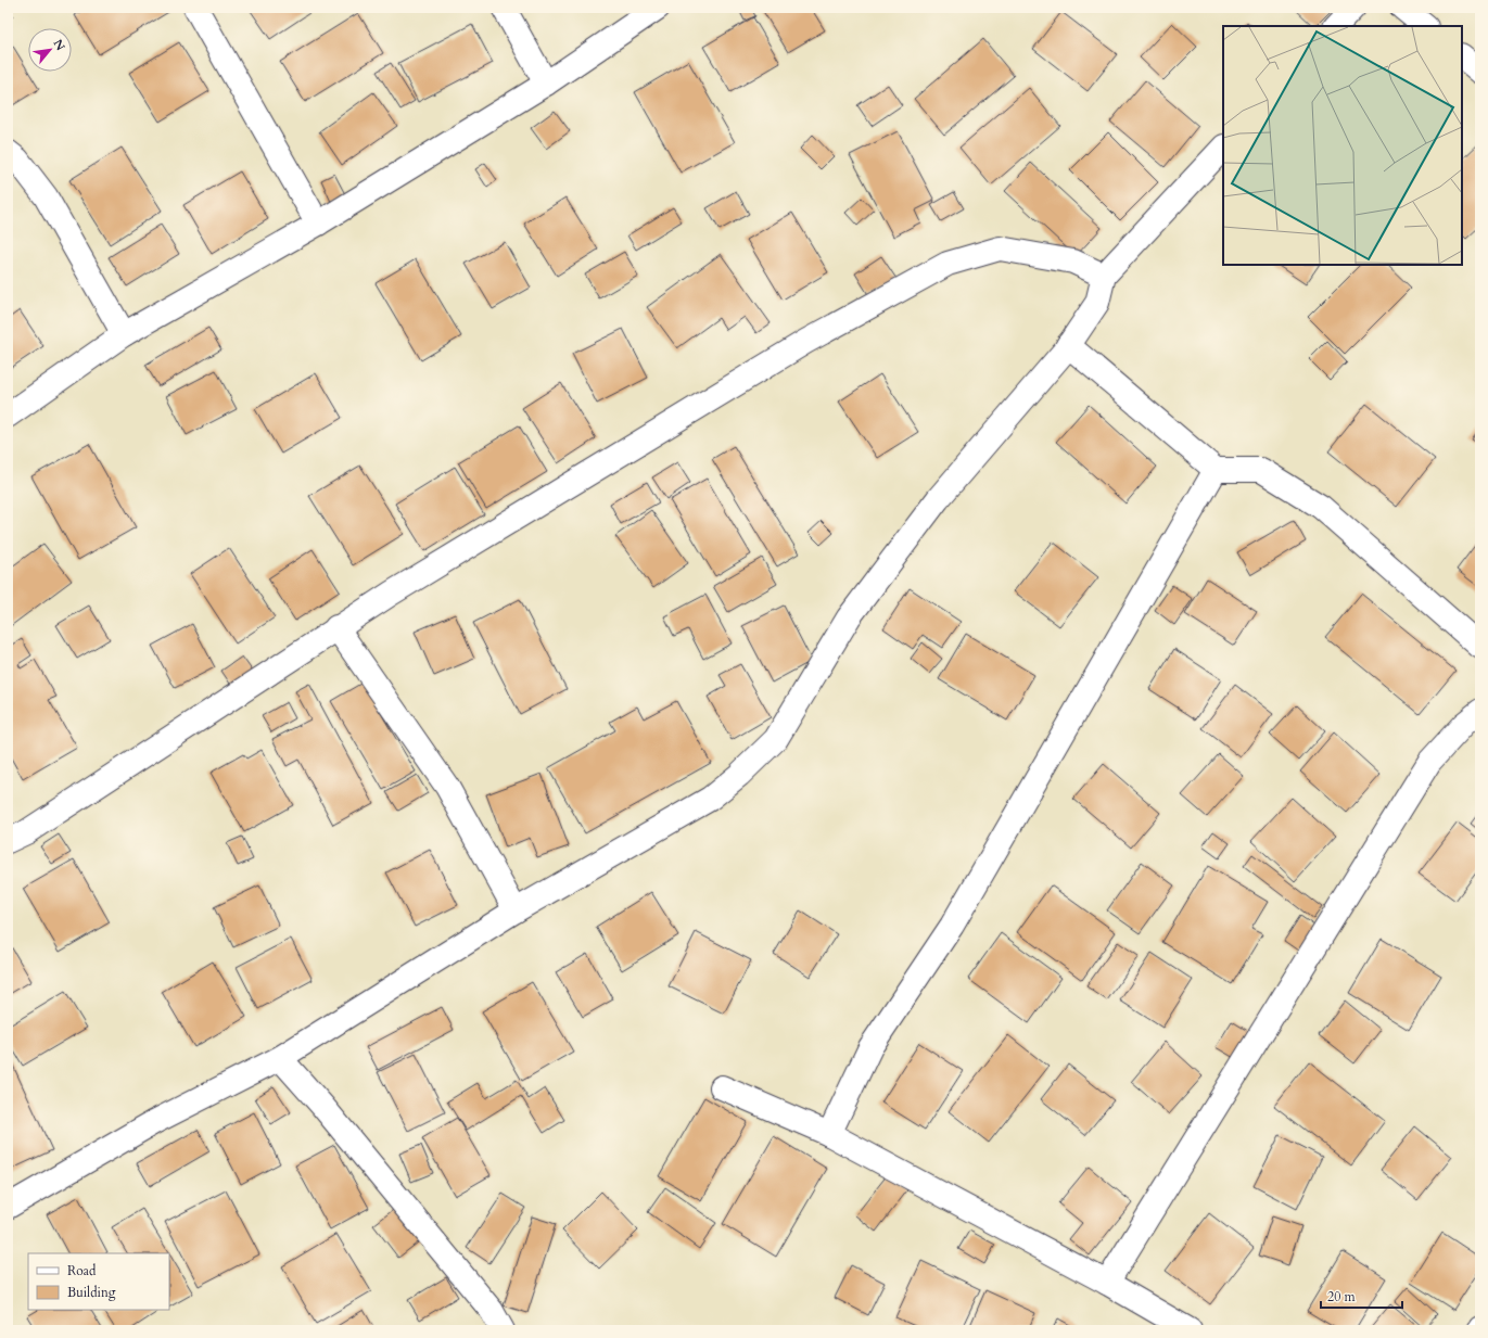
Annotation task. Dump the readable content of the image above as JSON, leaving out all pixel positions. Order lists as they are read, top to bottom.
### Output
{
  "legend": ["Road", "Building"],
  "scale_bar": "20 m",
  "north": "top right"
}
